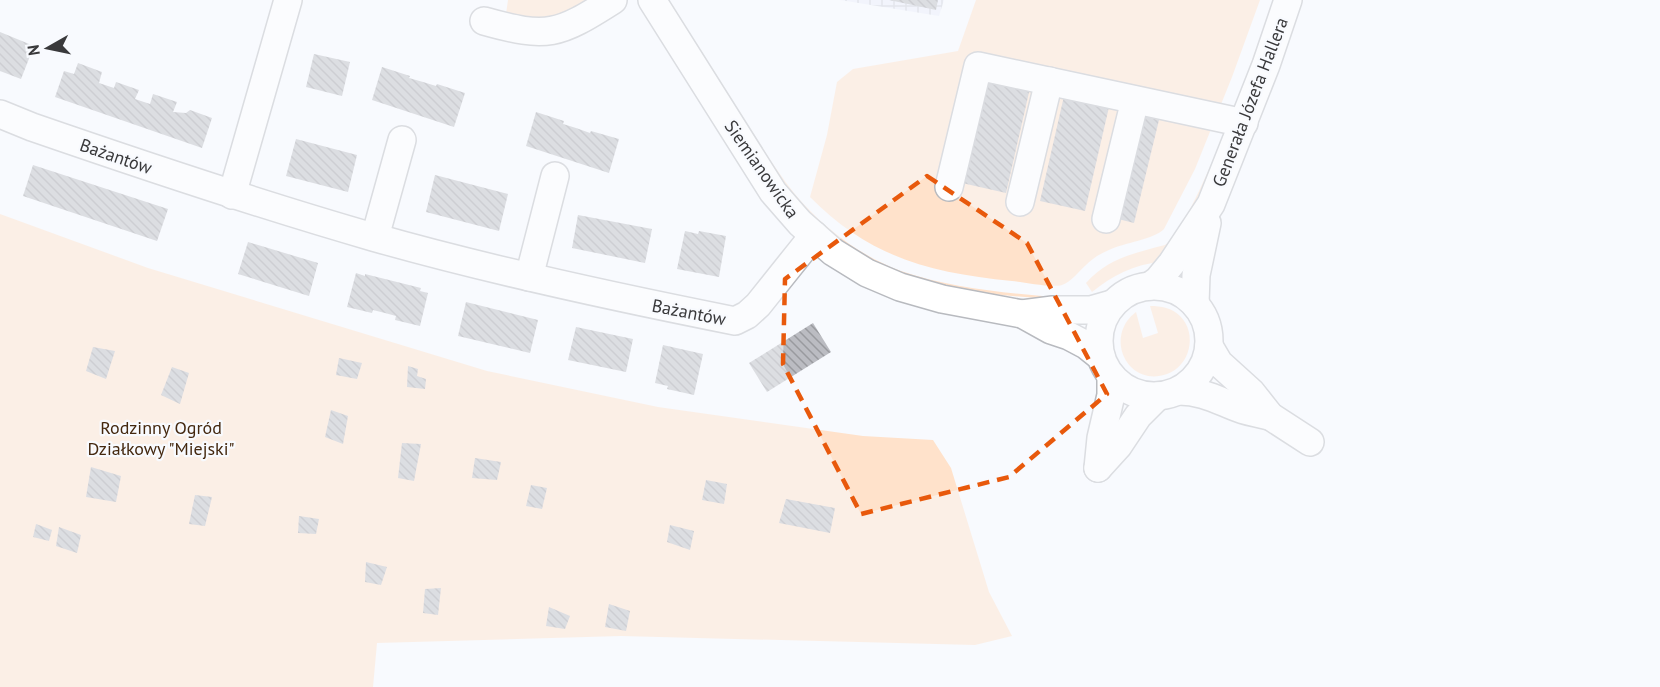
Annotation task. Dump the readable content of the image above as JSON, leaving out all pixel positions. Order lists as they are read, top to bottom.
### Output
{
  "streets": {
    "street": ["Generała Józefa Hallera", "Bażantów", "Siemianowicka"]
  },
  "crossings": [
    ["Generała Józefa Hallera", "Siemianowicka"],
    ["Bażantów", "Siemianowicka"]
  ],
  "parks": ["Rodzinny Ogród Działkowy \"Miejski\""],
  "north": "left"
}
